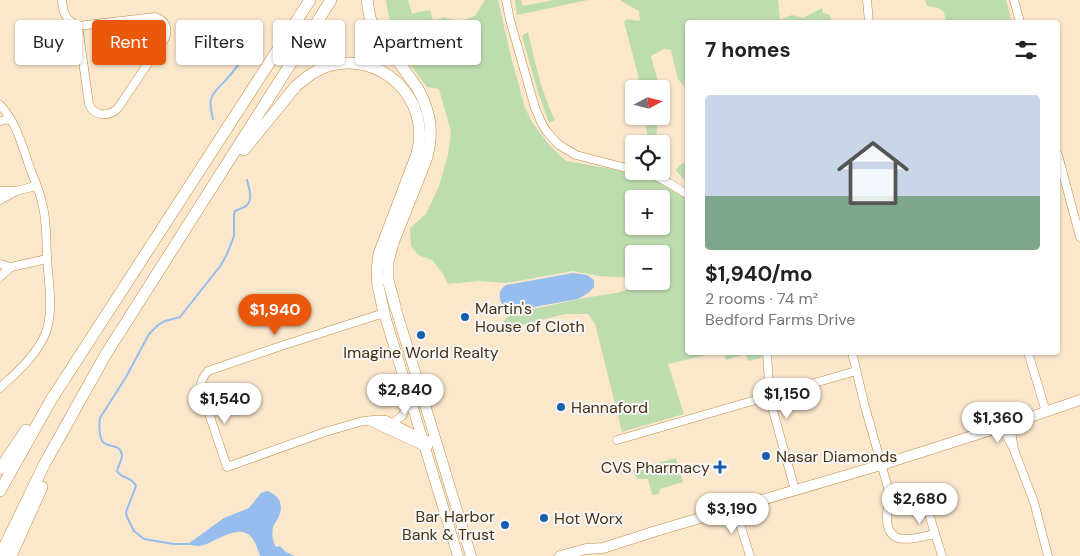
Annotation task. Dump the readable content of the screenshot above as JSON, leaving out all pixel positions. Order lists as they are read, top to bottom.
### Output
{
  "places": {
    "other": [
      "Martin's House of Cloth",
      "Imagine World Realty",
      "Hannaford",
      "Nasar Diamonds",
      "Hot Worx",
      "Bar Harbor Bank & Trust"
    ],
    "health": ["CVS Pharmacy"]
  },
  "north": "right",
  "page": {
    "chip": [
      "Buy",
      "Rent",
      "Filters",
      "New",
      "Apartment"
    ],
    "heading": "7 homes",
    "map_buttons": ["+", "−"],
    "list": [
      {
        "name": "$1,940/mo",
        "note": "2 rooms · 74 m² · Bedford Farms Drive"
      }
    ],
    "price": [
      "$1,940",
      "$2,840",
      "$1,150",
      "$1,540",
      "$1,360",
      "$2,680",
      "$3,190"
    ]
  }
}
